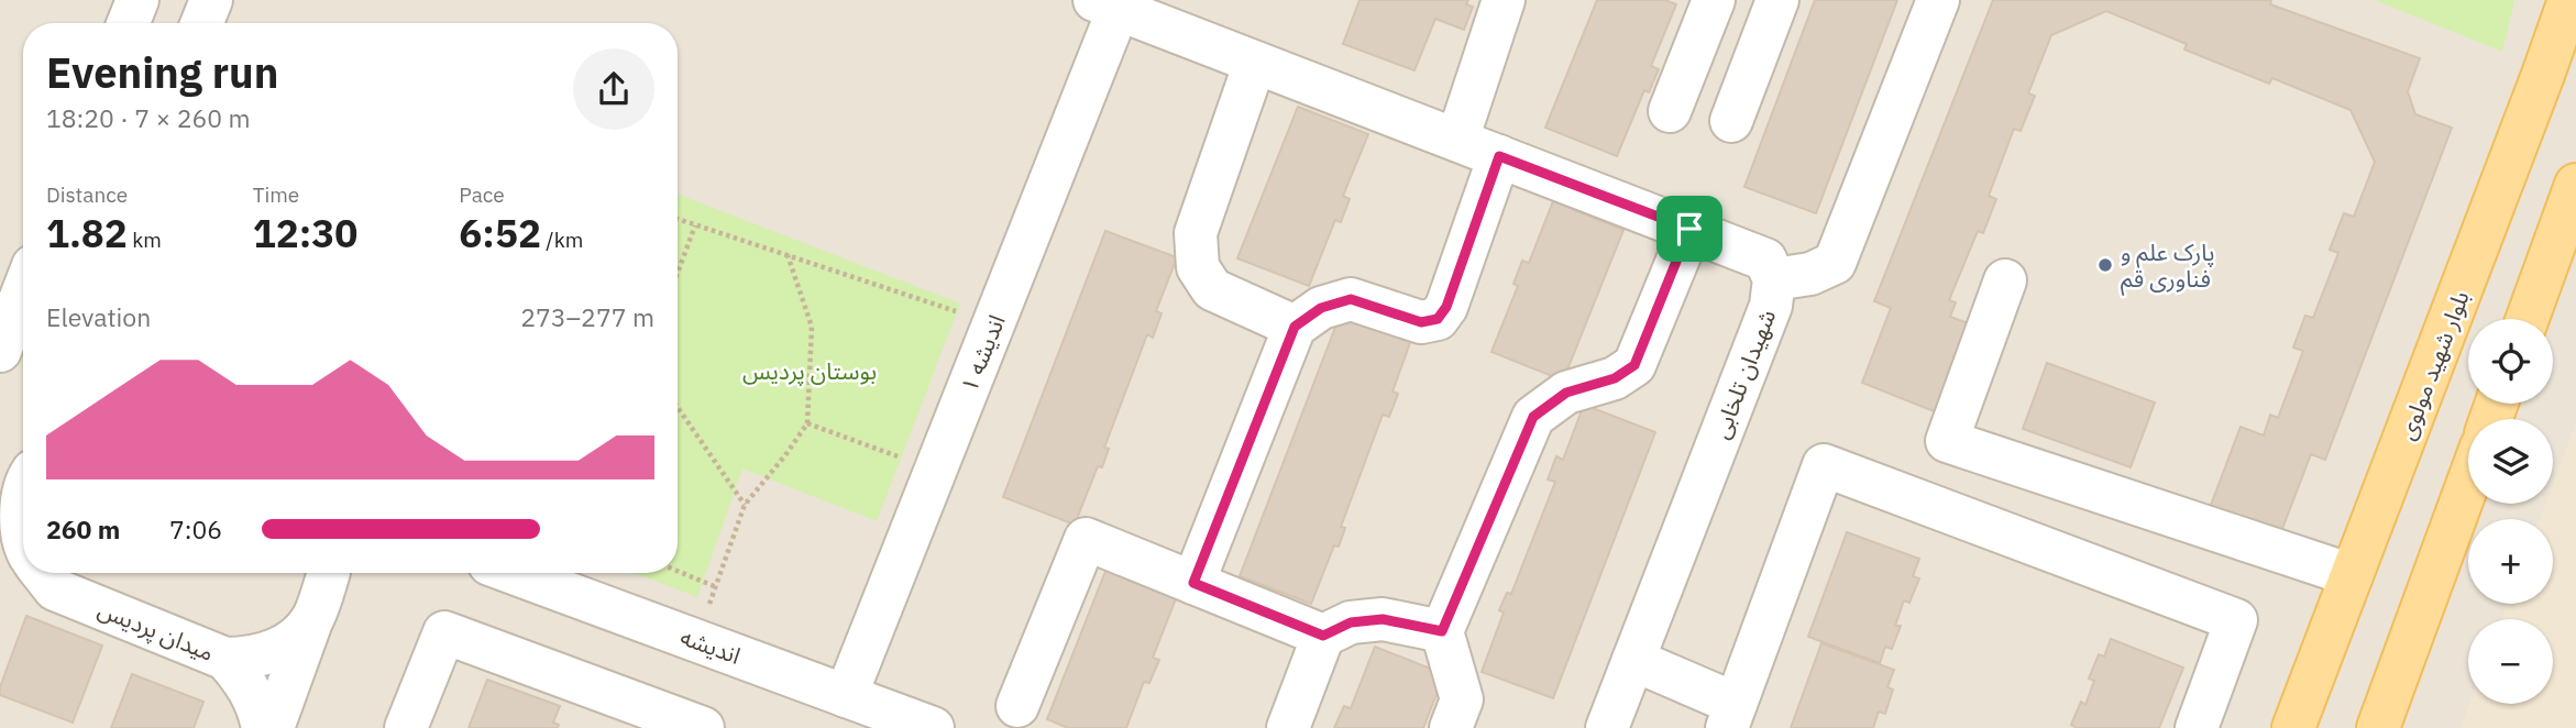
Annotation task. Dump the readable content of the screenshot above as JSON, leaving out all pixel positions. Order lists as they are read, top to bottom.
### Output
{
  "streets": {
    "main road": ["بلوار شهید مولوی"],
    "street": [
      "اندیشه ۱",
      "شهیدان تلخابی",
      "ميدان پرديس",
      "انديشه"
    ]
  },
  "crossings": [
    ["اندیشه ۱", "شهیدان تلخابی"],
    ["اندیشه ۱", "انديشه"]
  ],
  "parks": ["بوستان پردیس"],
  "places": ["پارک علم و فناوری قم"],
  "page": {
    "heading": ["Evening run", "18:20 · 7 × 260 m"],
    "stats": [
      ["Distance", "1.82 km"],
      ["Time", "12:30"],
      ["Pace", "6:52 /km"]
    ],
    "chart": ["Elevation", "273–277 m"],
    "map_buttons": ["+", "−"],
    "list": [
      {
        "name": "260 m",
        "note": "7:06"
      }
    ]
  }
}
